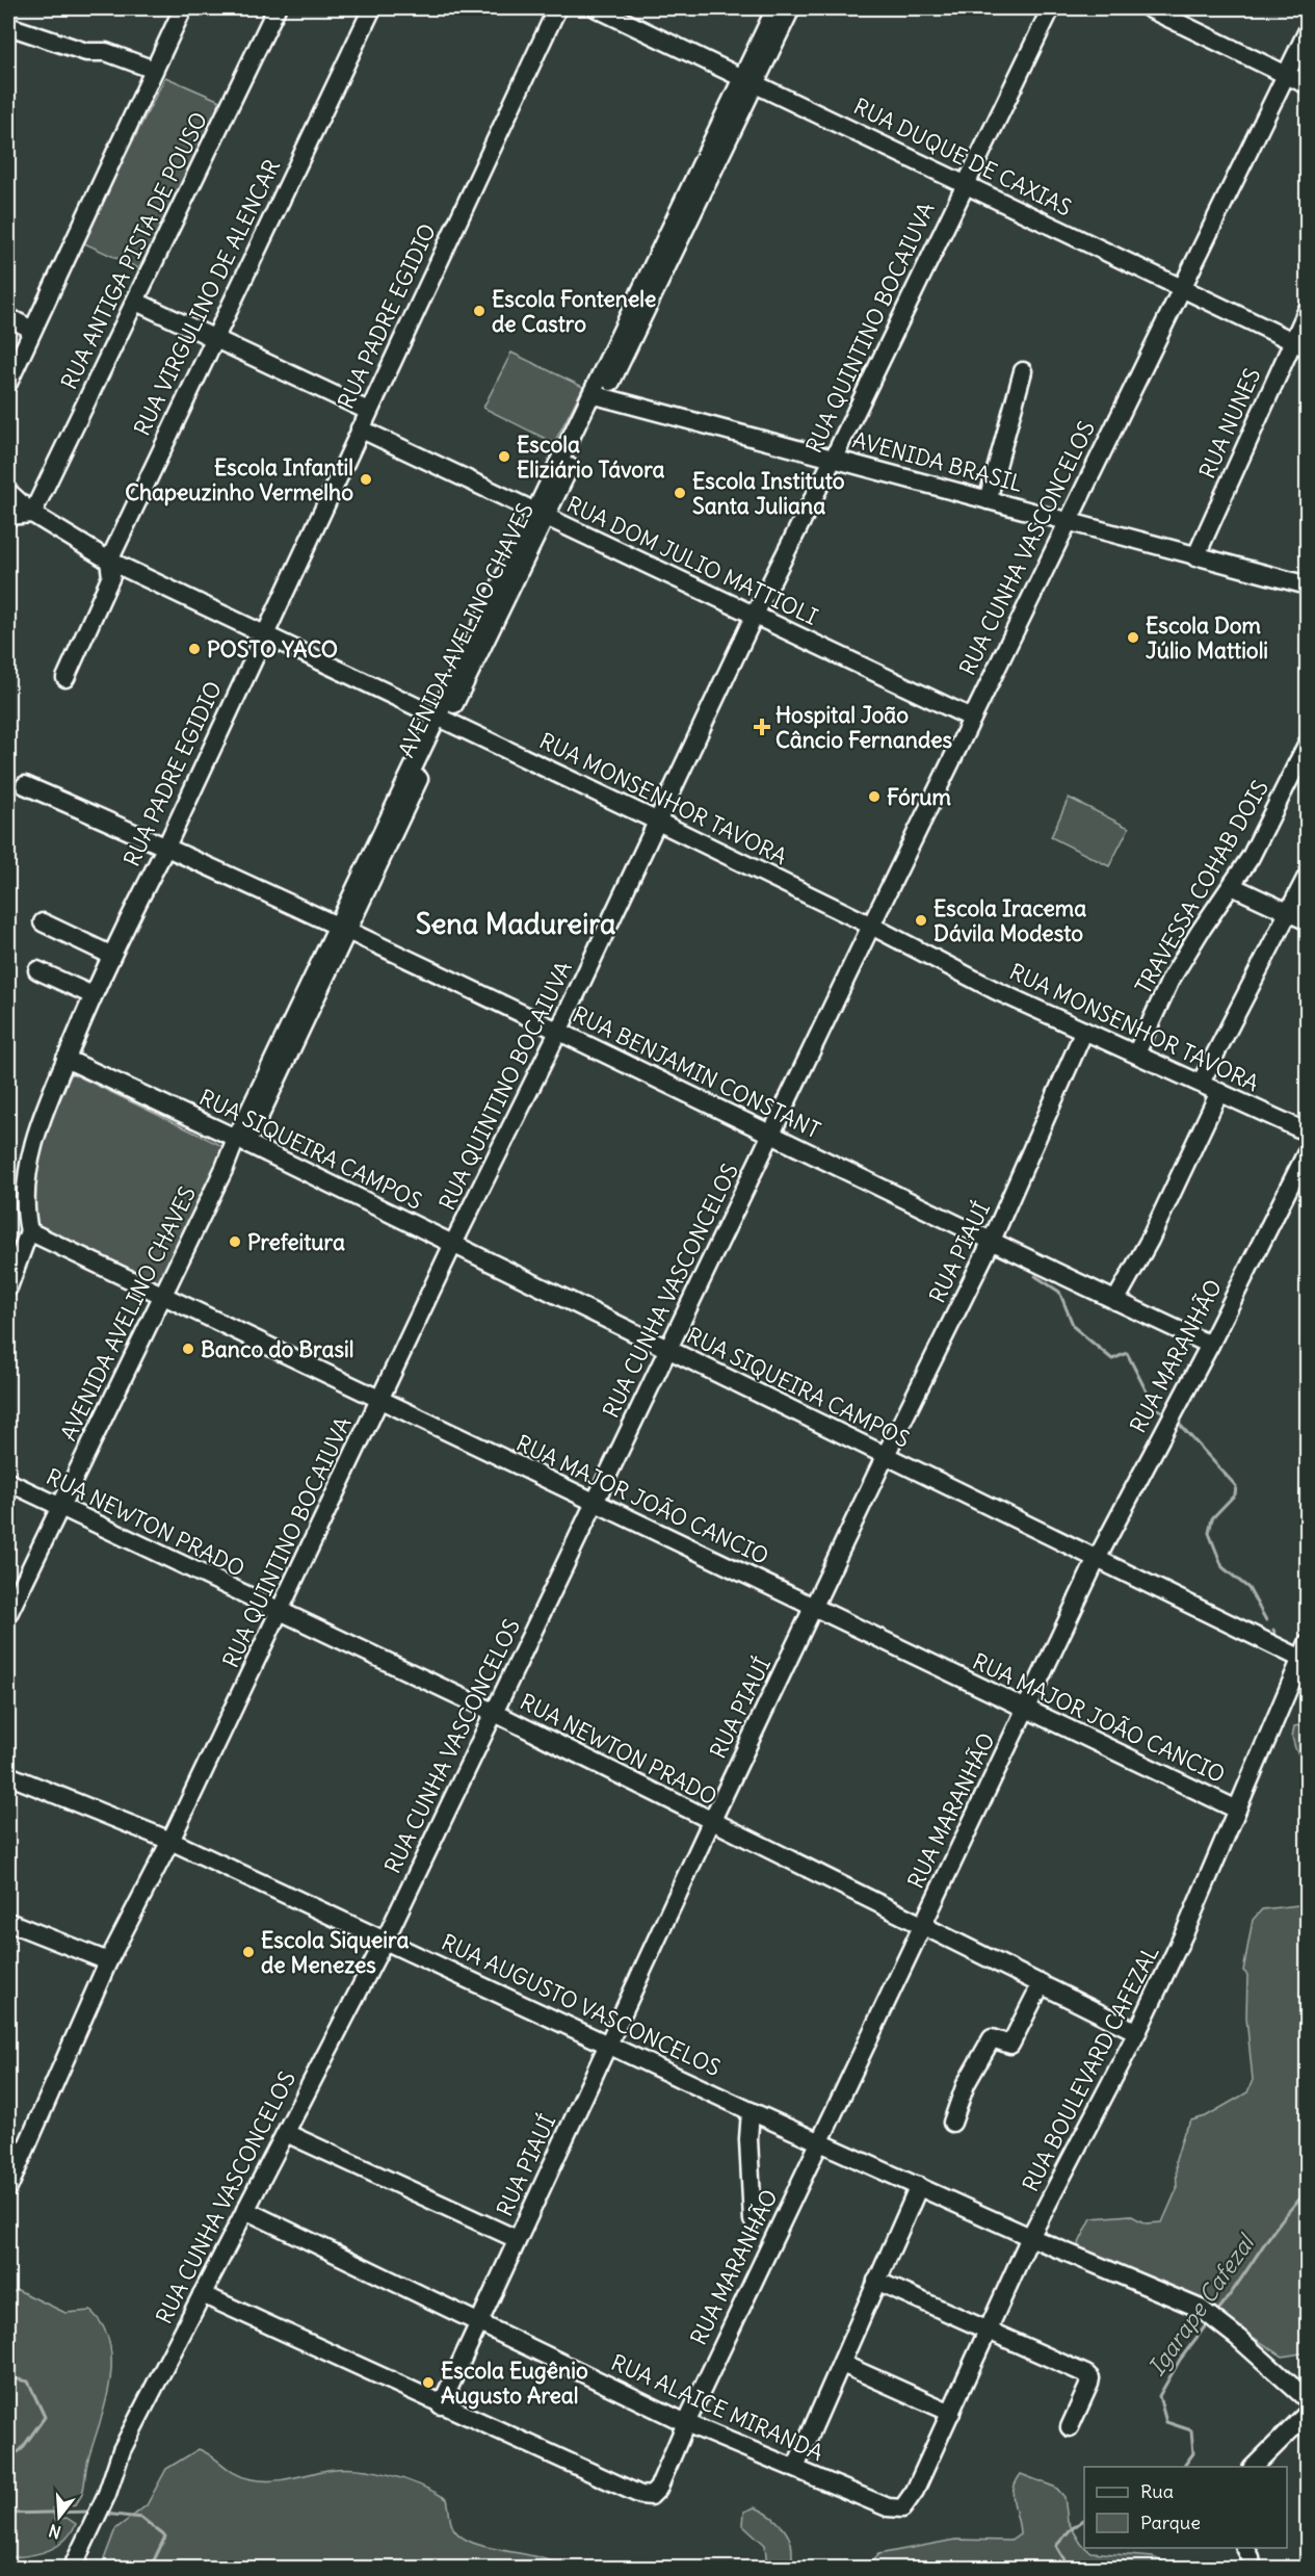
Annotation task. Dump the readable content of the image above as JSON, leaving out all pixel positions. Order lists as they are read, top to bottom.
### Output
{
  "streets": {
    "street": [
      "RUA DUQUE DE CAXIAS",
      "RUA ANTIGA PISTA DE POUSO",
      "RUA VIRGULINO DE ALENCAR",
      "RUA PADRE EGIDIO",
      "RUA QUINTINO BOCAIUVA",
      "RUA NUNES",
      "AVENIDA BRASIL",
      "RUA CUNHA VASCONCELOS",
      "RUA DOM JULIO MATTIOLI",
      "AVENIDA AVELINO CHAVES",
      "RUA MONSENHOR TAVORA",
      "TRAVESSA COHAB DOIS",
      "RUA BENJAMIN CONSTANT",
      "RUA SIQUEIRA CAMPOS",
      "RUA PIAUÍ",
      "RUA MARANHÃO",
      "RUA MAJOR JOÃO CANCIO",
      "RUA NEWTON PRADO",
      "RUA AUGUSTO VASCONCELOS",
      "RUA BOULEVARD CAFEZAL",
      "RUA ALAICE MIRANDA"
    ]
  },
  "crossings": [
    ["RUA DUQUE DE CAXIAS", "RUA QUINTINO BOCAIUVA"],
    ["RUA DUQUE DE CAXIAS", "RUA NUNES"],
    ["RUA DUQUE DE CAXIAS", "RUA CUNHA VASCONCELOS"],
    ["RUA DUQUE DE CAXIAS", "AVENIDA AVELINO CHAVES"],
    ["RUA ANTIGA PISTA DE POUSO", "RUA MONSENHOR TAVORA"],
    ["RUA VIRGULINO DE ALENCAR", "RUA MONSENHOR TAVORA"],
    ["RUA PADRE EGIDIO", "RUA DOM JULIO MATTIOLI"],
    ["RUA PADRE EGIDIO", "RUA MONSENHOR TAVORA"],
    ["RUA PADRE EGIDIO", "RUA BENJAMIN CONSTANT"],
    ["RUA PADRE EGIDIO", "RUA SIQUEIRA CAMPOS"],
    ["RUA PADRE EGIDIO", "RUA MAJOR JOÃO CANCIO"],
    ["RUA QUINTINO BOCAIUVA", "AVENIDA BRASIL"],
    ["RUA QUINTINO BOCAIUVA", "RUA DOM JULIO MATTIOLI"],
    ["RUA QUINTINO BOCAIUVA", "RUA MONSENHOR TAVORA"],
    ["RUA QUINTINO BOCAIUVA", "RUA BENJAMIN CONSTANT"],
    ["RUA QUINTINO BOCAIUVA", "RUA SIQUEIRA CAMPOS"],
    ["RUA QUINTINO BOCAIUVA", "RUA MAJOR JOÃO CANCIO"],
    ["RUA QUINTINO BOCAIUVA", "RUA NEWTON PRADO"],
    ["RUA QUINTINO BOCAIUVA", "RUA AUGUSTO VASCONCELOS"],
    ["RUA NUNES", "AVENIDA BRASIL"],
    ["AVENIDA BRASIL", "RUA CUNHA VASCONCELOS"],
    ["AVENIDA BRASIL", "AVENIDA AVELINO CHAVES"],
    ["RUA CUNHA VASCONCELOS", "RUA DOM JULIO MATTIOLI"],
    ["RUA CUNHA VASCONCELOS", "RUA MONSENHOR TAVORA"],
    ["RUA CUNHA VASCONCELOS", "RUA BENJAMIN CONSTANT"],
    ["RUA CUNHA VASCONCELOS", "RUA SIQUEIRA CAMPOS"],
    ["RUA CUNHA VASCONCELOS", "RUA MAJOR JOÃO CANCIO"],
    ["RUA CUNHA VASCONCELOS", "RUA NEWTON PRADO"],
    ["RUA CUNHA VASCONCELOS", "RUA AUGUSTO VASCONCELOS"],
    ["RUA CUNHA VASCONCELOS", "RUA ALAICE MIRANDA"],
    ["RUA DOM JULIO MATTIOLI", "AVENIDA AVELINO CHAVES"],
    ["AVENIDA AVELINO CHAVES", "RUA MONSENHOR TAVORA"],
    ["AVENIDA AVELINO CHAVES", "RUA BENJAMIN CONSTANT"],
    ["AVENIDA AVELINO CHAVES", "RUA SIQUEIRA CAMPOS"],
    ["AVENIDA AVELINO CHAVES", "RUA MAJOR JOÃO CANCIO"],
    ["AVENIDA AVELINO CHAVES", "RUA NEWTON PRADO"],
    ["RUA MONSENHOR TAVORA", "TRAVESSA COHAB DOIS"],
    ["RUA MONSENHOR TAVORA", "RUA PIAUÍ"],
    ["RUA BENJAMIN CONSTANT", "RUA PIAUÍ"],
    ["RUA BENJAMIN CONSTANT", "RUA MARANHÃO"],
    ["RUA SIQUEIRA CAMPOS", "RUA PIAUÍ"],
    ["RUA SIQUEIRA CAMPOS", "RUA MARANHÃO"],
    ["RUA SIQUEIRA CAMPOS", "RUA BOULEVARD CAFEZAL"],
    ["RUA PIAUÍ", "RUA MARANHÃO"],
    ["RUA PIAUÍ", "RUA MAJOR JOÃO CANCIO"],
    ["RUA PIAUÍ", "RUA NEWTON PRADO"],
    ["RUA PIAUÍ", "RUA AUGUSTO VASCONCELOS"],
    ["RUA PIAUÍ", "RUA ALAICE MIRANDA"],
    ["RUA MARANHÃO", "RUA MAJOR JOÃO CANCIO"],
    ["RUA MARANHÃO", "RUA NEWTON PRADO"],
    ["RUA MARANHÃO", "RUA AUGUSTO VASCONCELOS"],
    ["RUA MARANHÃO", "RUA ALAICE MIRANDA"],
    ["RUA MAJOR JOÃO CANCIO", "RUA BOULEVARD CAFEZAL"],
    ["RUA NEWTON PRADO", "RUA BOULEVARD CAFEZAL"],
    ["RUA AUGUSTO VASCONCELOS", "RUA BOULEVARD CAFEZAL"],
    ["RUA BOULEVARD CAFEZAL", "RUA ALAICE MIRANDA"]
  ],
  "districts": ["Sena Madureira"],
  "water": ["Igarape Cafezal"],
  "places": {
    "other": [
      "Escola Fontenele de Castro",
      "Escola Eliziário Távora",
      "Escola Infantil Chapeuzinho Vermelho",
      "Escola Instituto Santa Juliana",
      "Escola Dom Júlio Mattioli",
      "POSTO YACO",
      "Fórum",
      "Escola Iracema Dávila Modesto",
      "Prefeitura",
      "Banco do Brasil",
      "Escola Siqueira de Menezes",
      "Escola Eugênio Augusto Areal"
    ],
    "health": ["Hospital João Câncio Fernandes"]
  },
  "legend": ["Rua", "Parque"],
  "north": "bottom"
}
